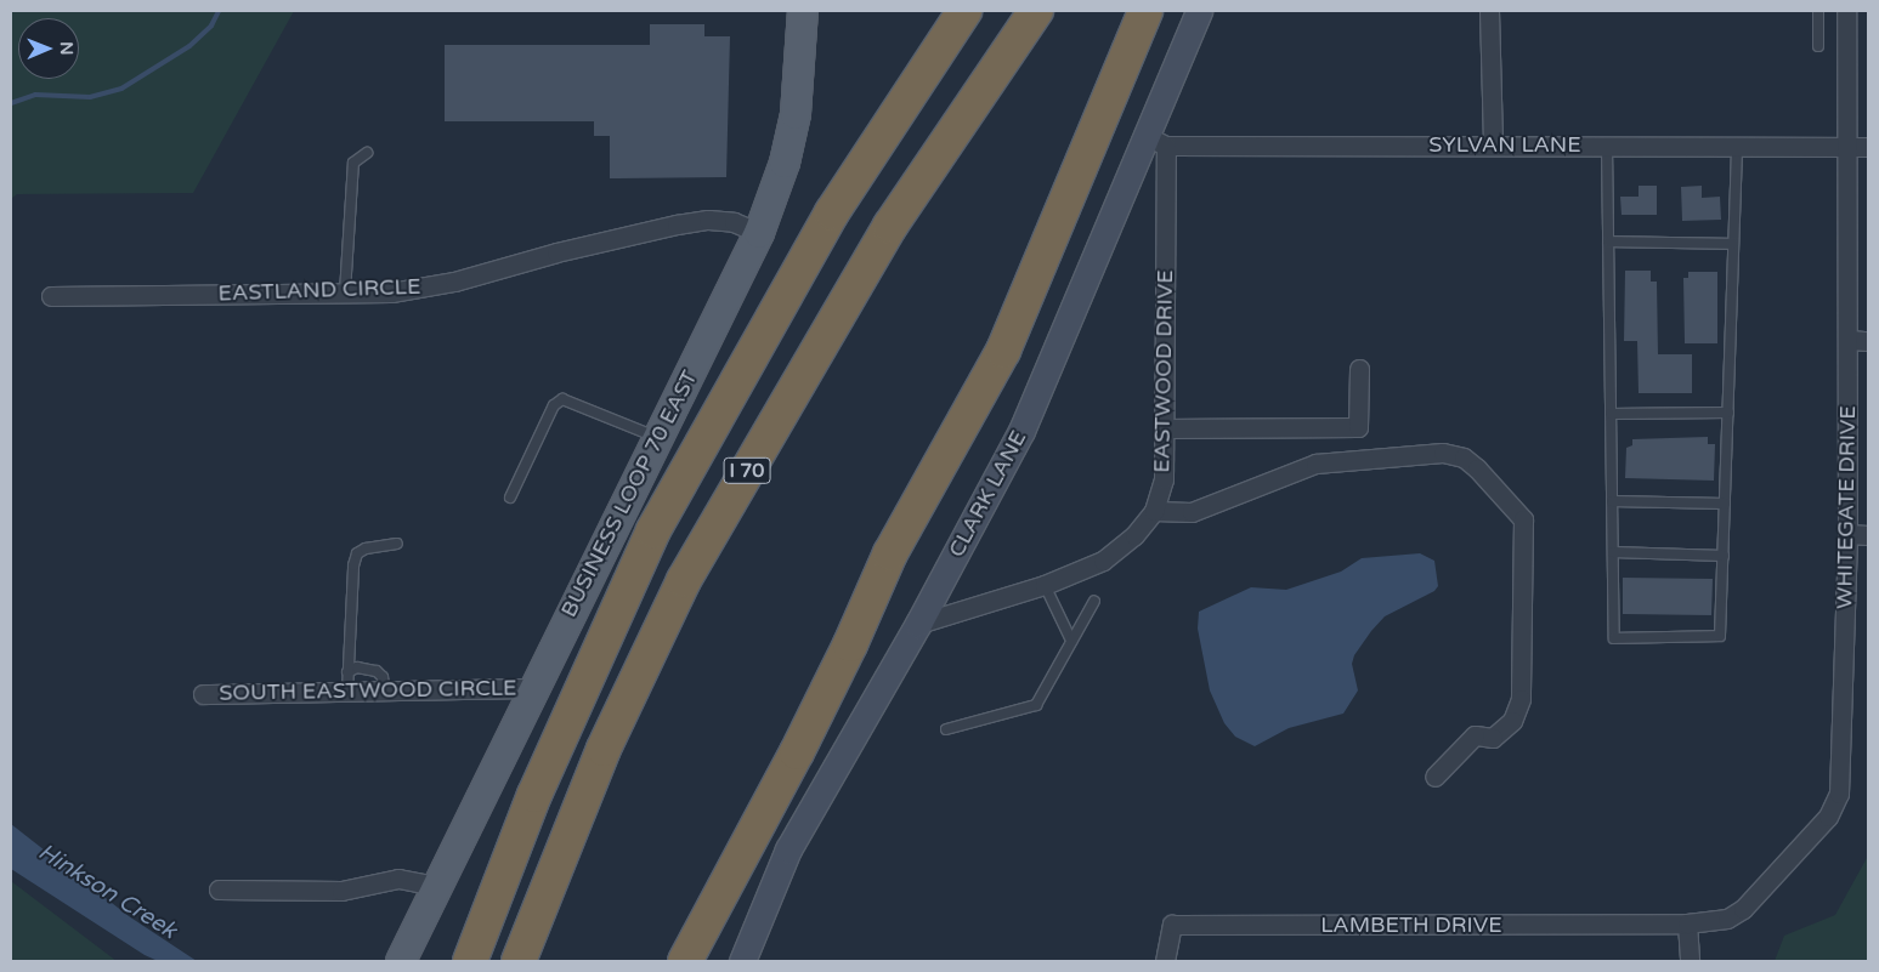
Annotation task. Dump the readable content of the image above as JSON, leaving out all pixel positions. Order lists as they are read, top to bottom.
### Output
{
  "streets": {
    "highway": ["I 70"],
    "main road": ["BUSINESS LOOP 70 EAST"],
    "street": [
      "SYLVAN LANE",
      "EASTLAND CIRCLE",
      "EASTWOOD DRIVE",
      "CLARK LANE",
      "WHITEGATE DRIVE",
      "SOUTH EASTWOOD CIRCLE",
      "LAMBETH DRIVE"
    ]
  },
  "crossings": [
    ["SYLVAN LANE", "EASTWOOD DRIVE"],
    ["SYLVAN LANE", "CLARK LANE"],
    ["SYLVAN LANE", "WHITEGATE DRIVE"],
    ["EASTLAND CIRCLE", "BUSINESS LOOP 70 EAST"],
    ["EASTWOOD DRIVE", "CLARK LANE"],
    ["BUSINESS LOOP 70 EAST", "SOUTH EASTWOOD CIRCLE"],
    ["WHITEGATE DRIVE", "LAMBETH DRIVE"]
  ],
  "water": ["Hinkson Creek"],
  "north": "right"
}
